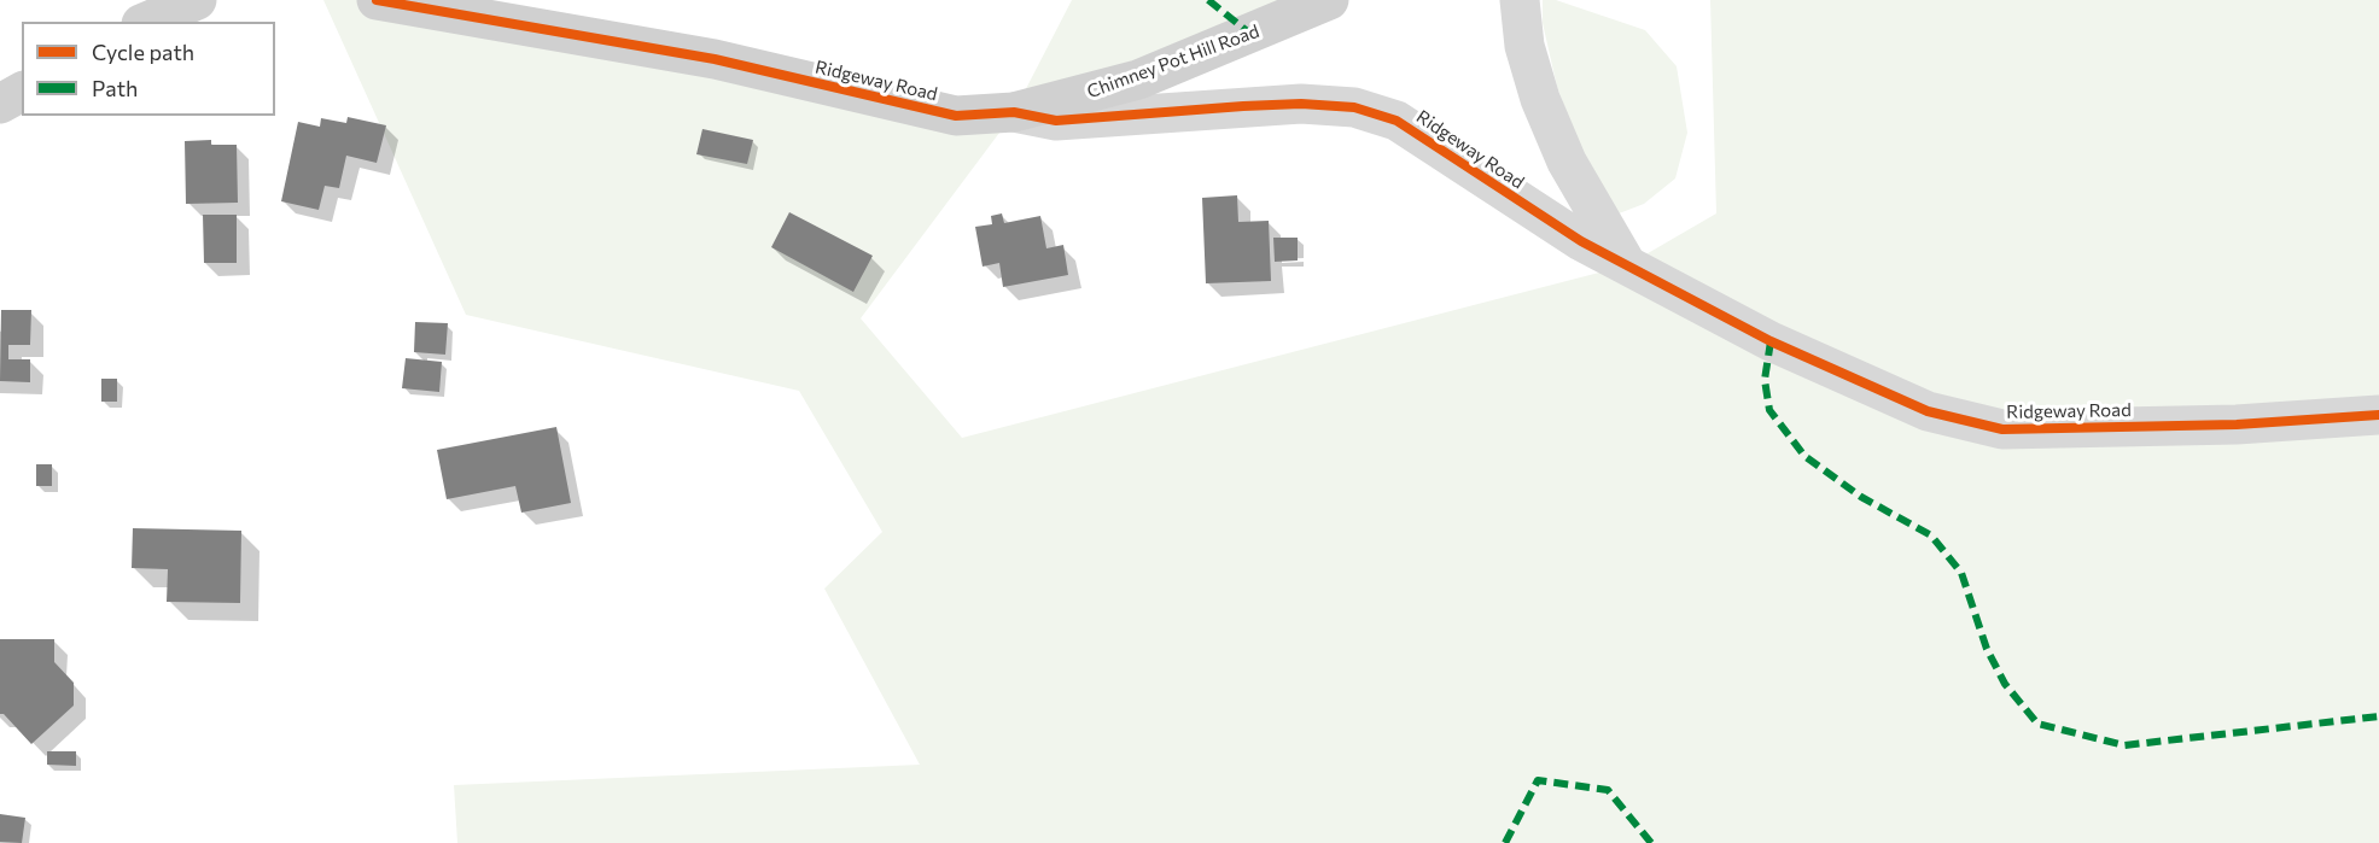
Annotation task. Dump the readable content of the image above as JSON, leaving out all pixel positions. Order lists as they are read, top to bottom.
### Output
{
  "streets": {
    "street": ["Chimney Pot Hill Road", "Ridgeway Road"]
  },
  "crossings": [
    ["Chimney Pot Hill Road", "Ridgeway Road"]
  ],
  "legend": ["Cycle path", "Path"]
}
